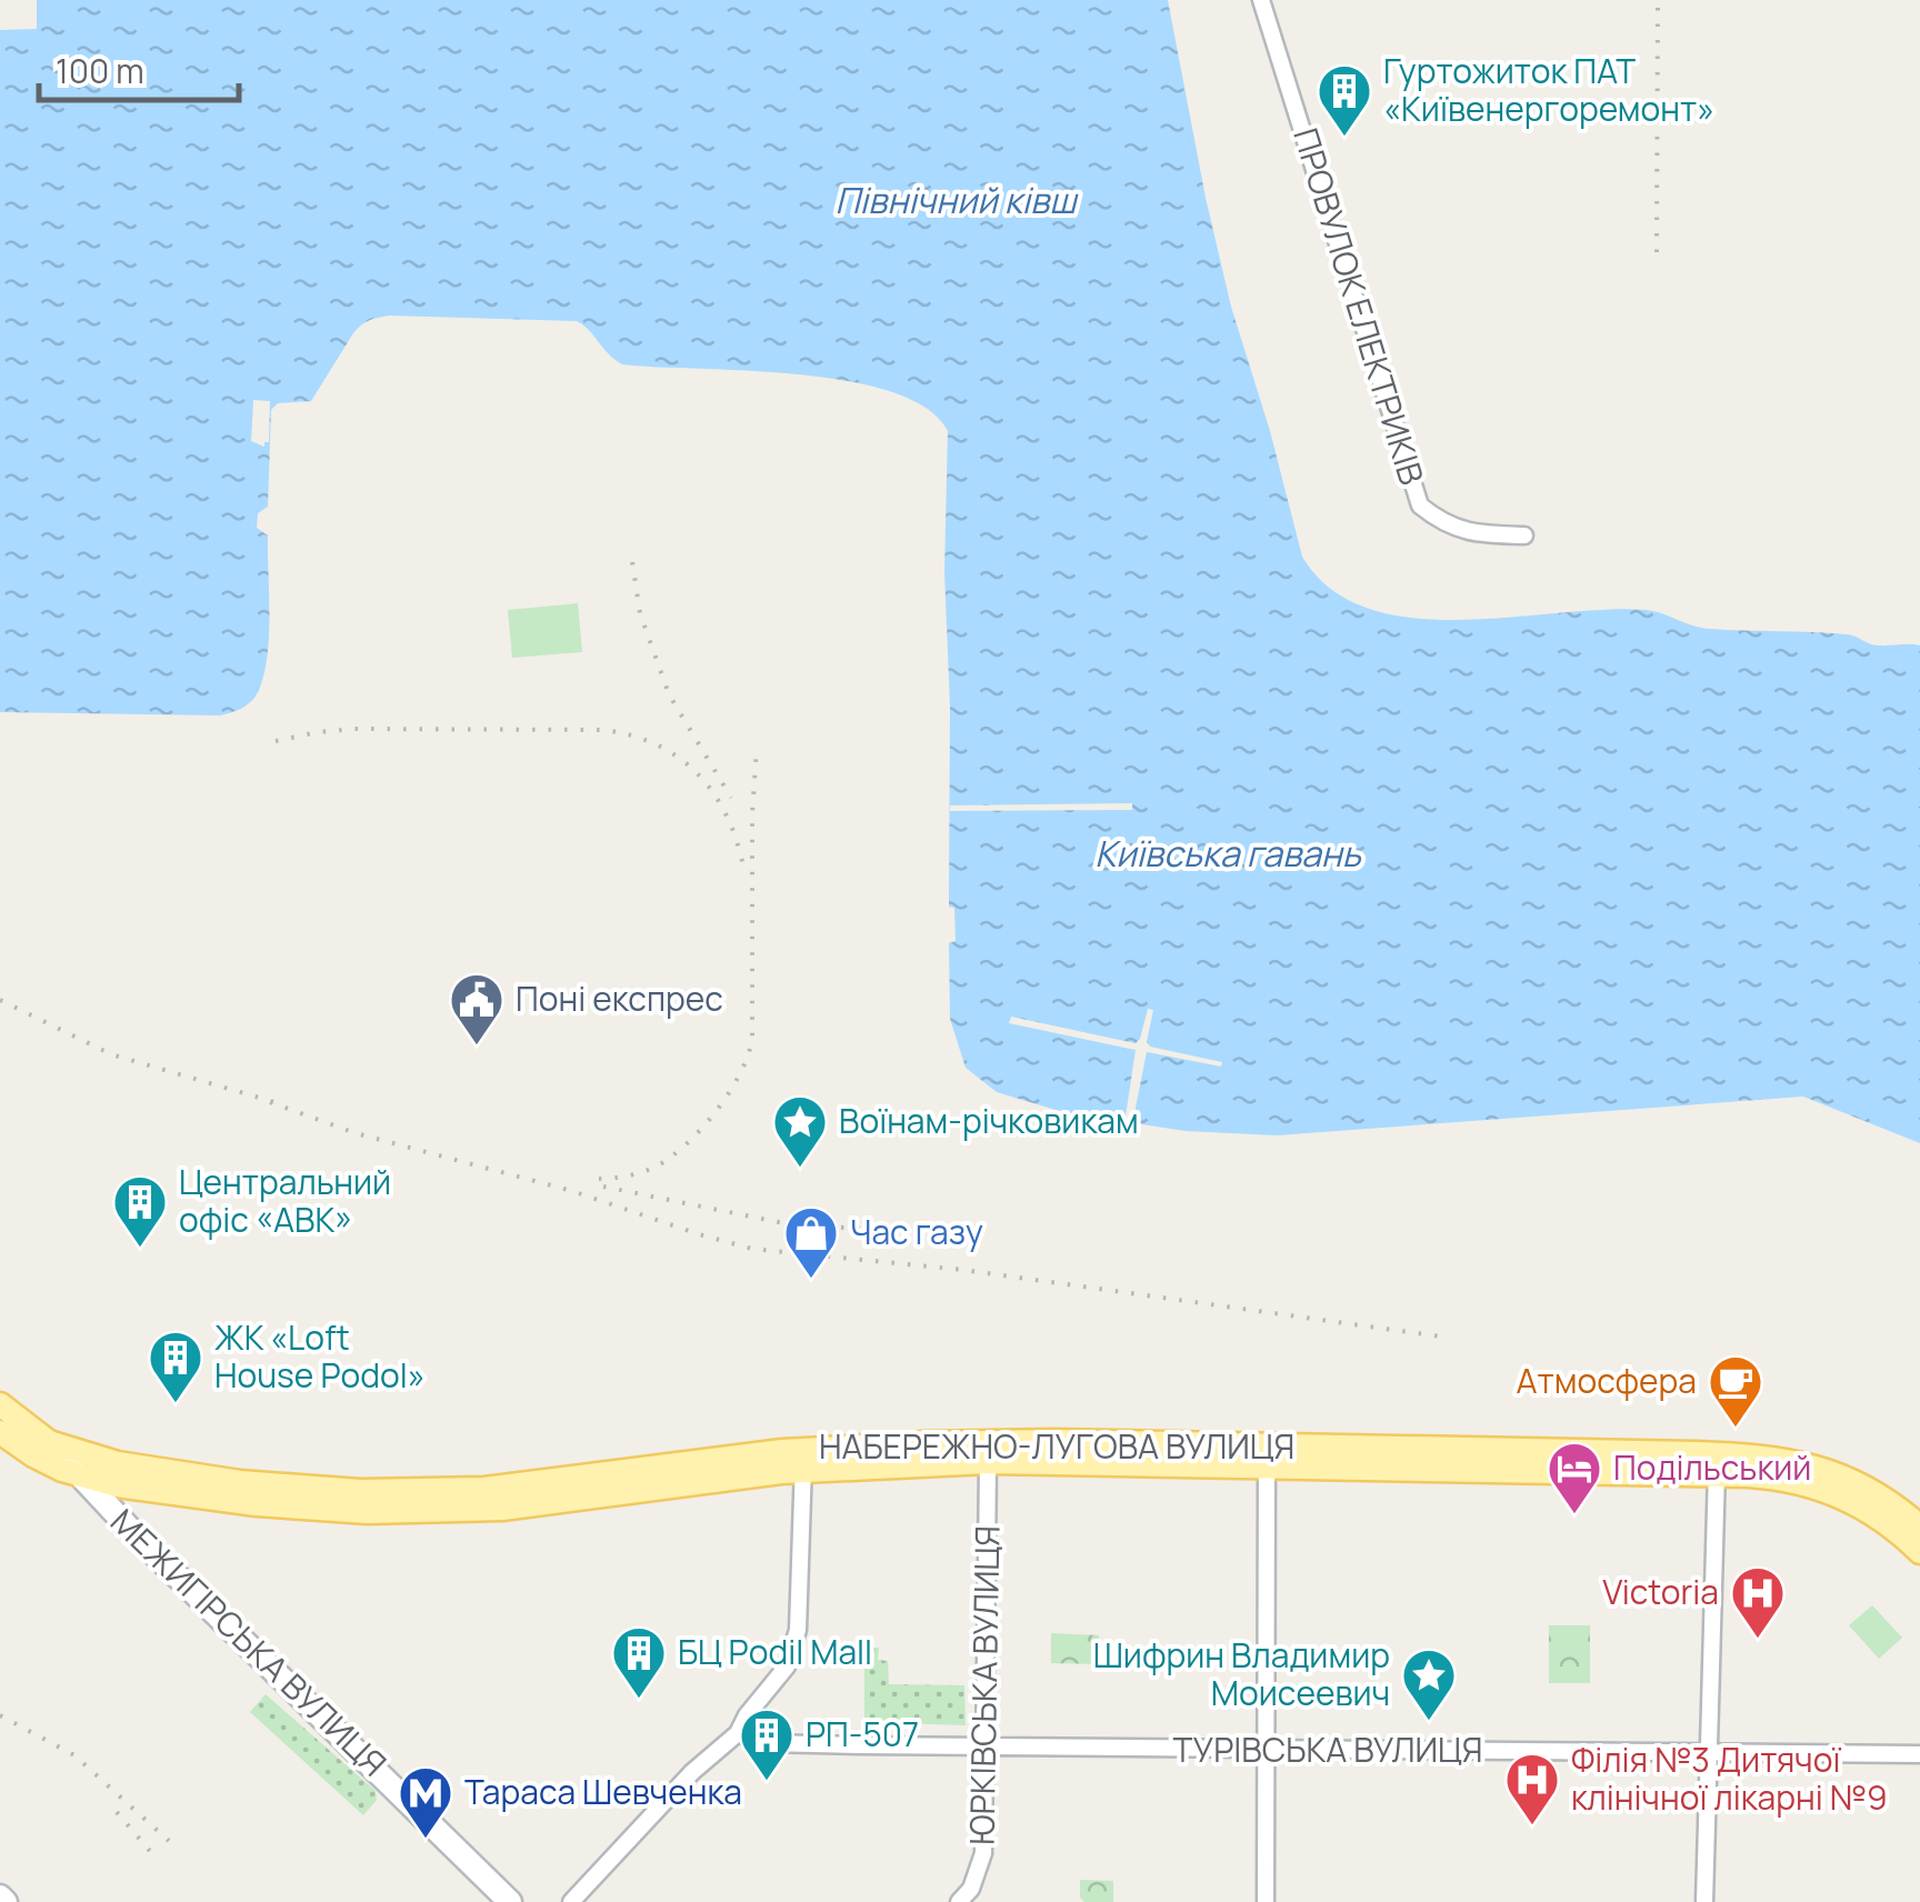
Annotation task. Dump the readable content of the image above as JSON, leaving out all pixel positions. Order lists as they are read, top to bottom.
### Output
{
  "streets": {
    "main road": ["НАБЕРЕЖНО-ЛУГОВА ВУЛИЦЯ", "МЕЖИГІРСЬКА ВУЛИЦЯ"],
    "street": ["ПРОВУЛОК ЕЛЕКТРИКІВ", "ЮРКІВСЬКА ВУЛИЦЯ", "ТУРІВСЬКА ВУЛИЦЯ"]
  },
  "crossings": [
    ["НАБЕРЕЖНО-ЛУГОВА ВУЛИЦЯ", "МЕЖИГІРСЬКА ВУЛИЦЯ"],
    ["НАБЕРЕЖНО-ЛУГОВА ВУЛИЦЯ", "ЮРКІВСЬКА ВУЛИЦЯ"],
    ["ЮРКІВСЬКА ВУЛИЦЯ", "ТУРІВСЬКА ВУЛИЦЯ"]
  ],
  "water": ["Північний ківш", "Київська гавань"],
  "places": {
    "building": [
      "Гуртожиток ПАТ «Київенергоремонт»",
      "Центральний офіс «АВК»",
      "ЖК «Loft House Podol»",
      "БЦ Podil Mall",
      "РП-507"
    ],
    "public building": ["Поні експрес"],
    "place": ["Воїнам-річковикам", "Шифрин Владимир Моисеевич"],
    "shop": ["Час газу"],
    "cafe": ["Атмосфера"],
    "hotel": ["Подільський"],
    "hospital": ["Victoria", "Філія №3 Дитячої клінічної лікарні №9"],
    "metro station": ["Тараса Шевченка"]
  },
  "scale_bar": "100 m"
}
